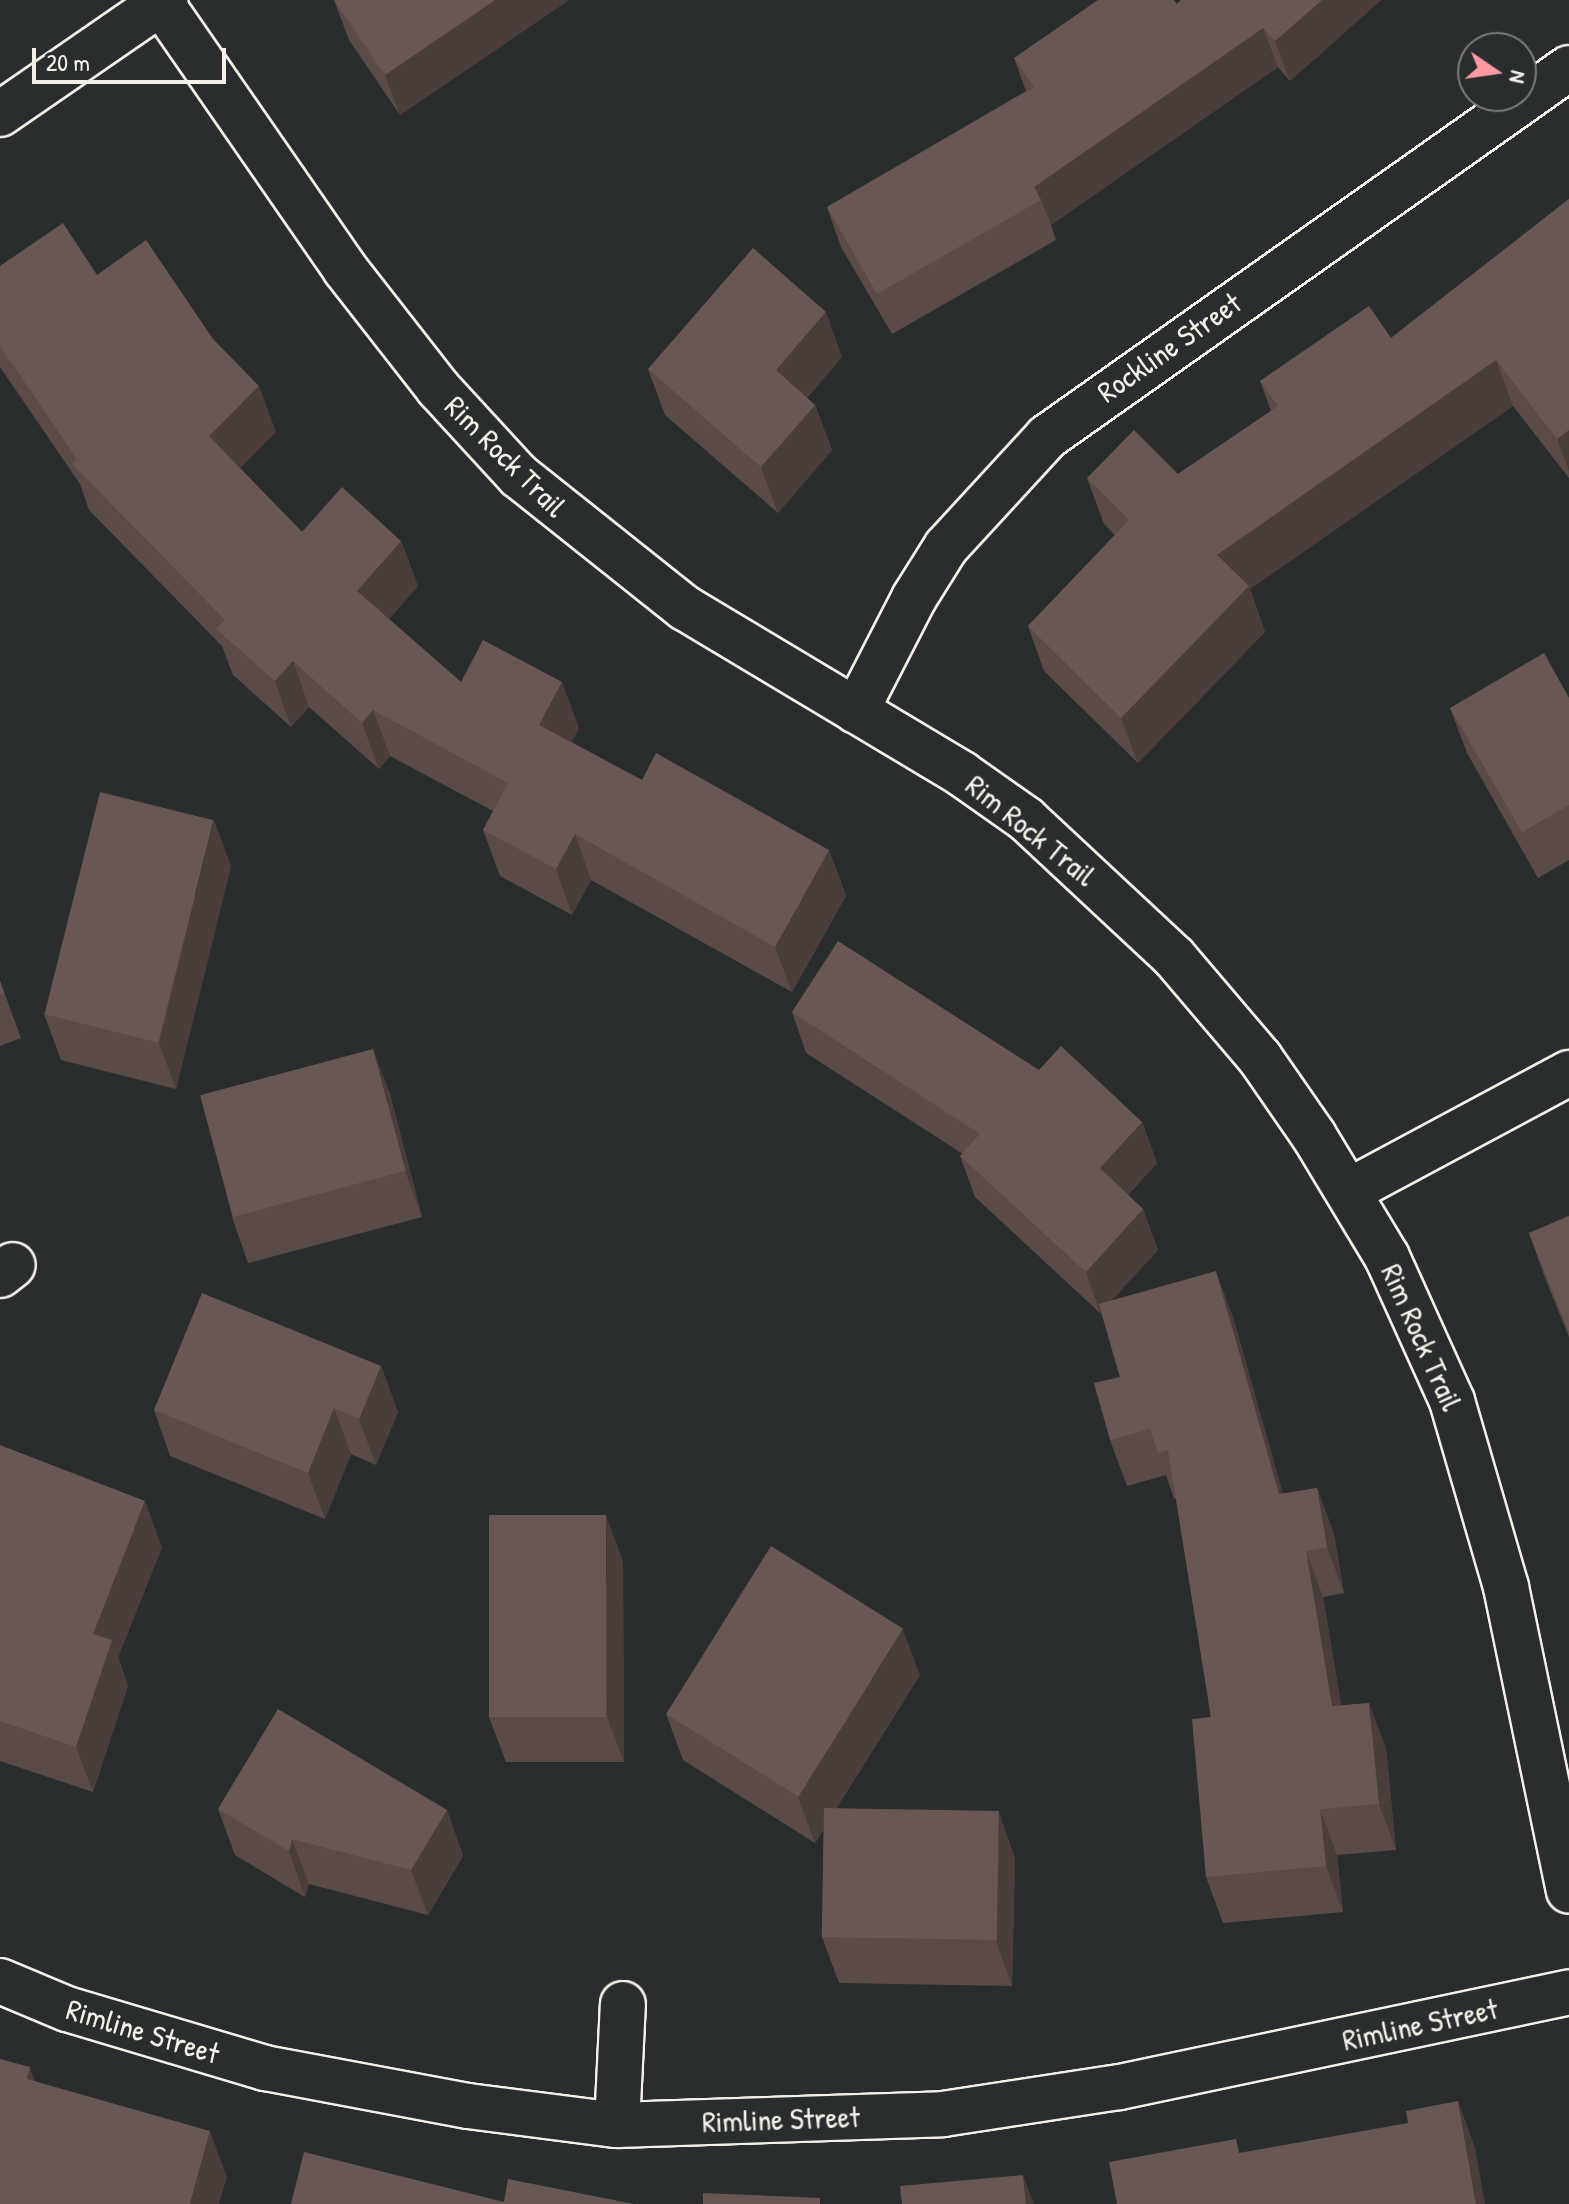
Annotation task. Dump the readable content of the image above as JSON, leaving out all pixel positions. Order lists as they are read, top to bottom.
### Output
{
  "streets": {
    "street": ["Rockline Street", "Rim Rock Trail", "Rimline Street"]
  },
  "crossings": [
    ["Rockline Street", "Rim Rock Trail"]
  ],
  "scale_bar": "20 m",
  "north": "right"
}
